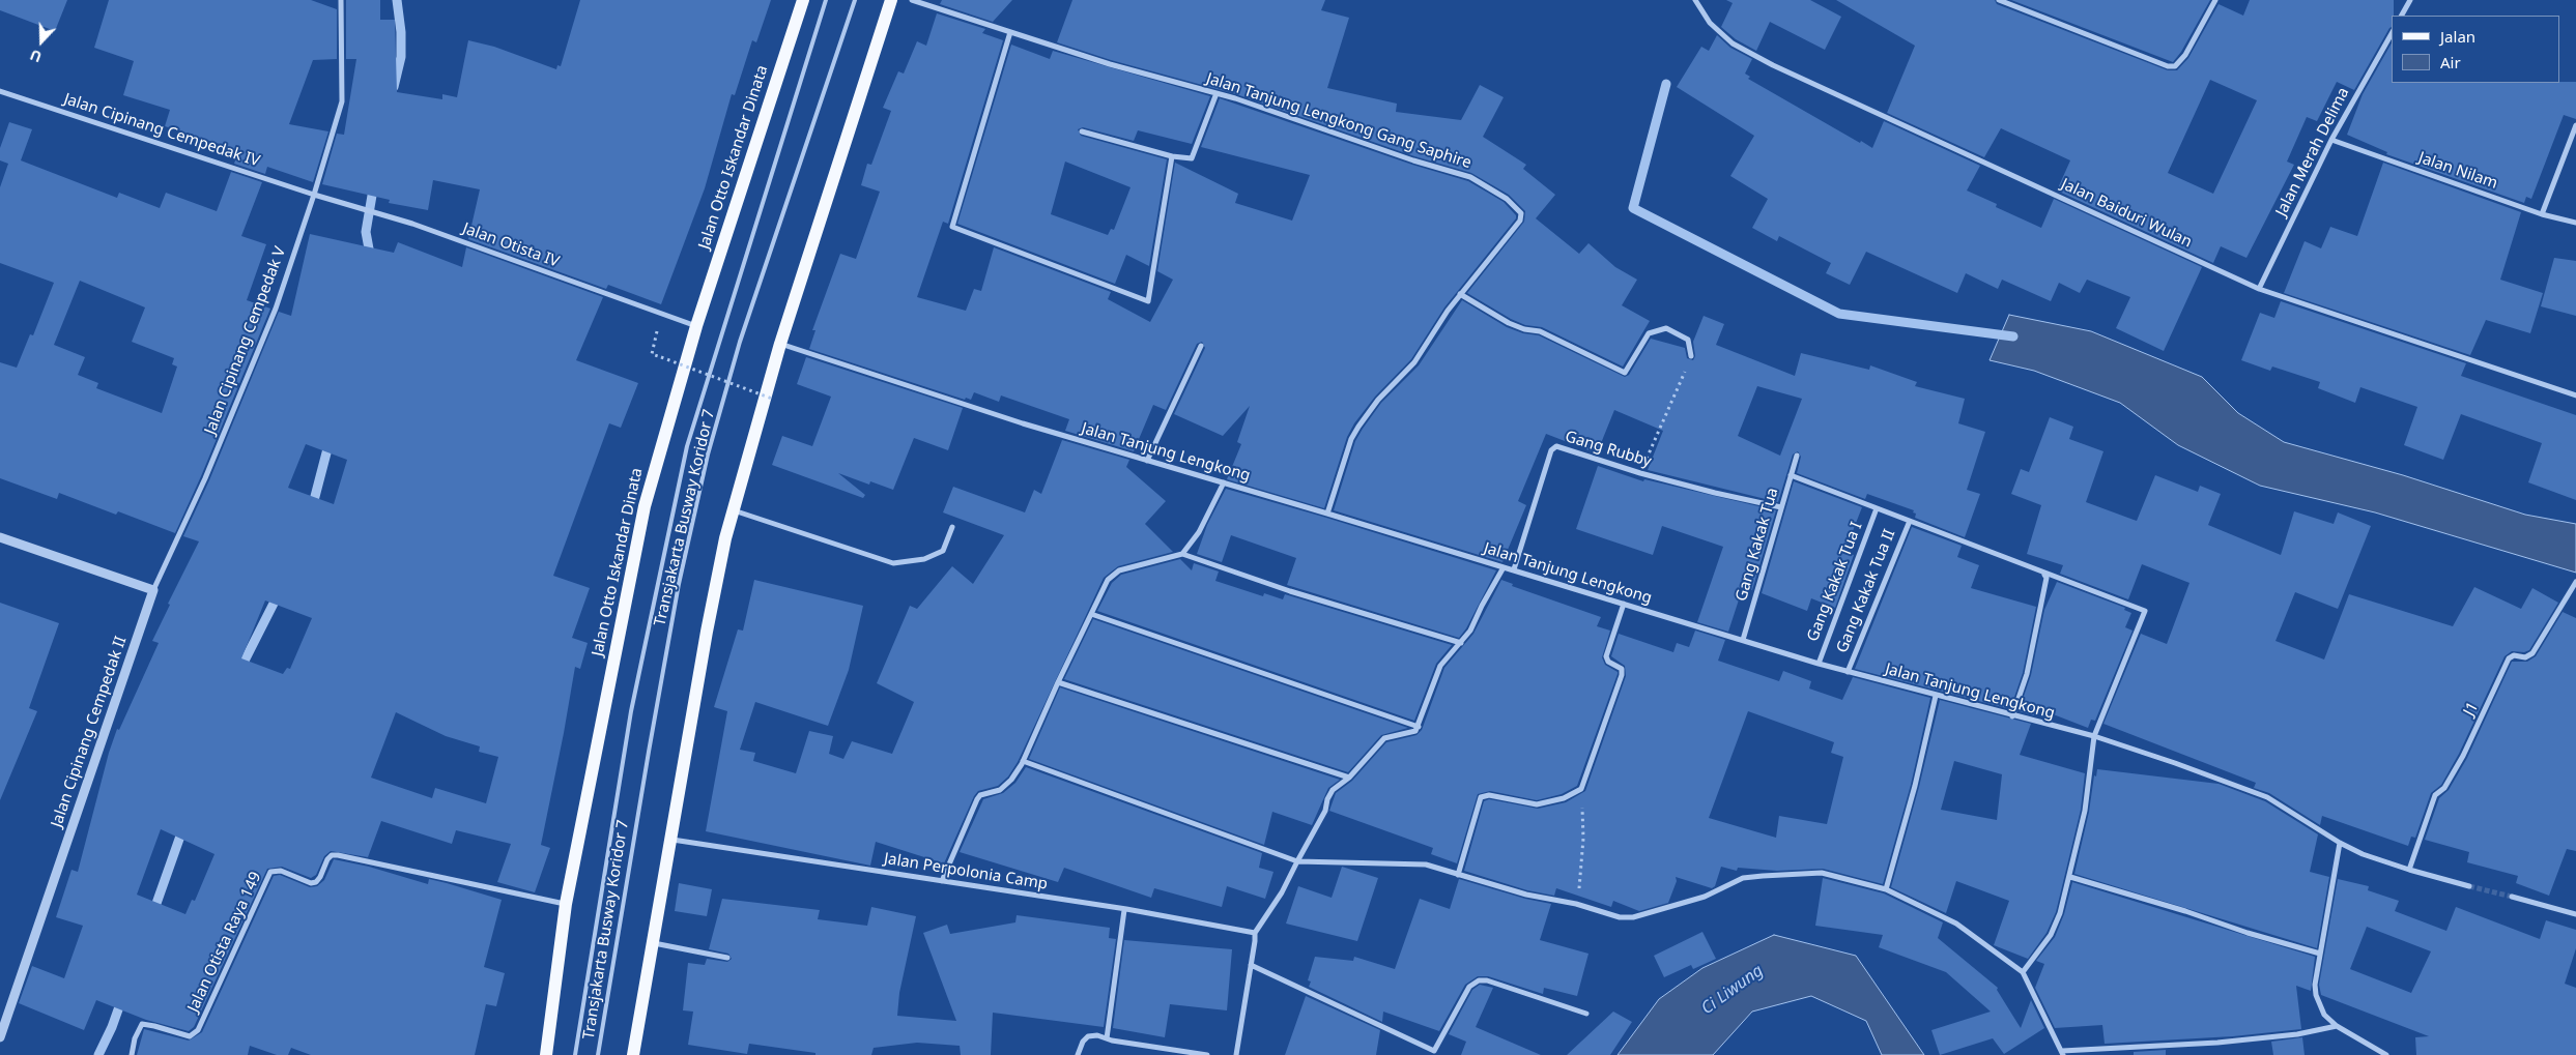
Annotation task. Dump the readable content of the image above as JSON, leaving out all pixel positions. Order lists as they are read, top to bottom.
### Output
{
  "streets": {
    "main road": ["Jalan Otto Iskandar Dinata"],
    "street": [
      "Jalan Tanjung Lengkong Gang Saphire",
      "Jalan Cipinang Cempedak IV",
      "Jalan Merah Delima",
      "Jalan Nilam",
      "Jalan Baiduri Wulan",
      "Jalan Otista IV",
      "Jalan Cipinang Cempedak V",
      "Gang Rubby",
      "Jalan Tanjung Lengkong",
      "Gang Kakak Tua",
      "Gang Kakak Tua I",
      "Gang Kakak Tua II",
      "J1",
      "Jalan Cipinang Cempedak II",
      "Jalan Perpolonia Camp",
      "Jalan Otista Raya 149"
    ],
    "lane": ["Transjakarta Busway Koridor 7"]
  },
  "crossings": [
    ["Jalan Tanjung Lengkong Gang Saphire", "Jalan Tanjung Lengkong"],
    ["Jalan Cipinang Cempedak IV", "Jalan Otista IV"],
    ["Jalan Cipinang Cempedak IV", "Jalan Cipinang Cempedak V"],
    ["Jalan Merah Delima", "Jalan Nilam"],
    ["Jalan Merah Delima", "Jalan Baiduri Wulan"],
    ["Jalan Otto Iskandar Dinata", "Jalan Otista IV"],
    ["Jalan Otto Iskandar Dinata", "Jalan Otista Raya 149"],
    ["Jalan Otista IV", "Jalan Cipinang Cempedak V"],
    ["Jalan Cipinang Cempedak V", "Jalan Cipinang Cempedak II"],
    ["Gang Rubby", "Jalan Tanjung Lengkong"],
    ["Gang Rubby", "Gang Kakak Tua"],
    ["Jalan Tanjung Lengkong", "Gang Kakak Tua"],
    ["Jalan Tanjung Lengkong", "Gang Kakak Tua I"],
    ["Jalan Tanjung Lengkong", "Gang Kakak Tua II"],
    ["Jalan Tanjung Lengkong", "J1"]
  ],
  "water": ["Ci Liwung"],
  "legend": ["Jalan", "Air"],
  "north": "bottom"
}
